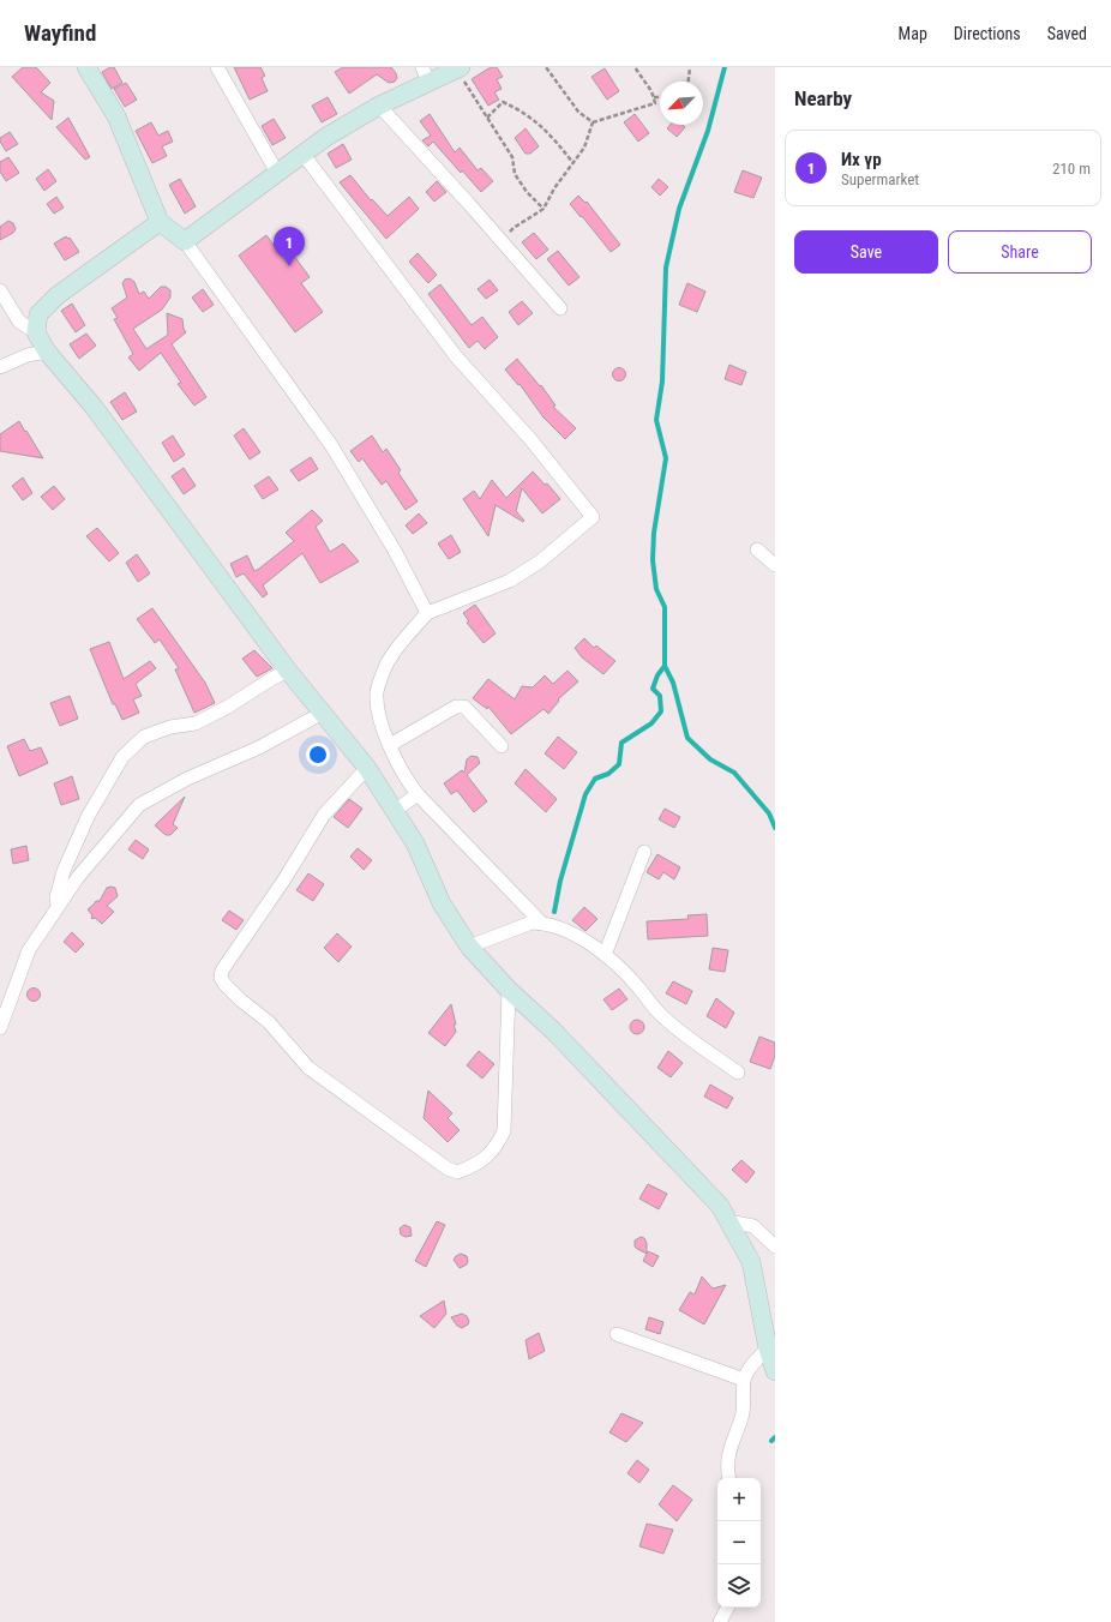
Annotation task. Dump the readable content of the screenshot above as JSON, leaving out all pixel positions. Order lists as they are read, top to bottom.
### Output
{
  "north": "bottom left",
  "page": {
    "header": "Wayfind",
    "nav": ["Map", "Directions", "Saved"],
    "heading": "Nearby",
    "list": [
      {
        "mark": "1",
        "name": "Их үр",
        "note": "Supermarket",
        "value": "210 m"
      }
    ],
    "buttons": ["Save", "Share"],
    "pins": "1",
    "map_buttons": ["+", "−"]
  }
}
